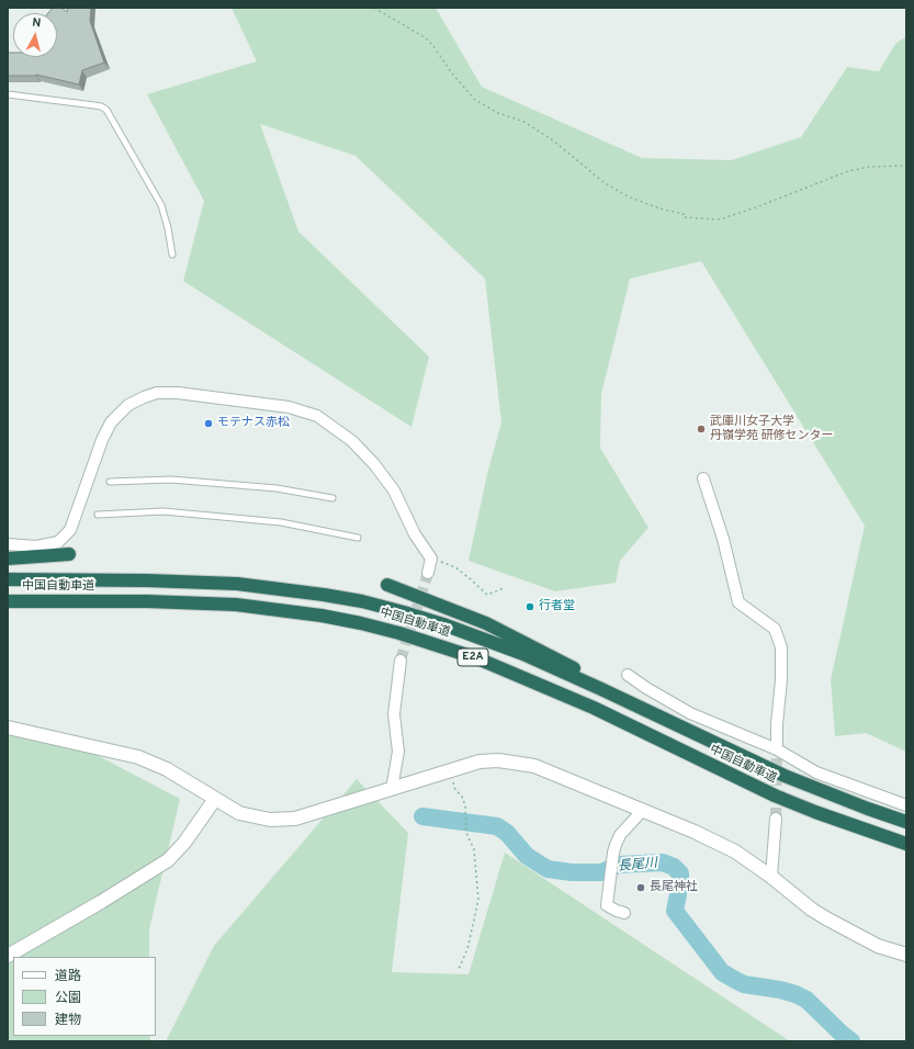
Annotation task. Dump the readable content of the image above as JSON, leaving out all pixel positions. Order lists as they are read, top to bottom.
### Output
{
  "streets": {
    "highway": ["中国自動車道", "E2A"]
  },
  "water": ["長尾川"],
  "places": [
    "モテナス赤松",
    "武庫川女子大学 丹嶺学苑 研修センター",
    "行者堂",
    "長尾神社"
  ],
  "legend": ["道路", "公園", "建物"],
  "north": "top"
}
